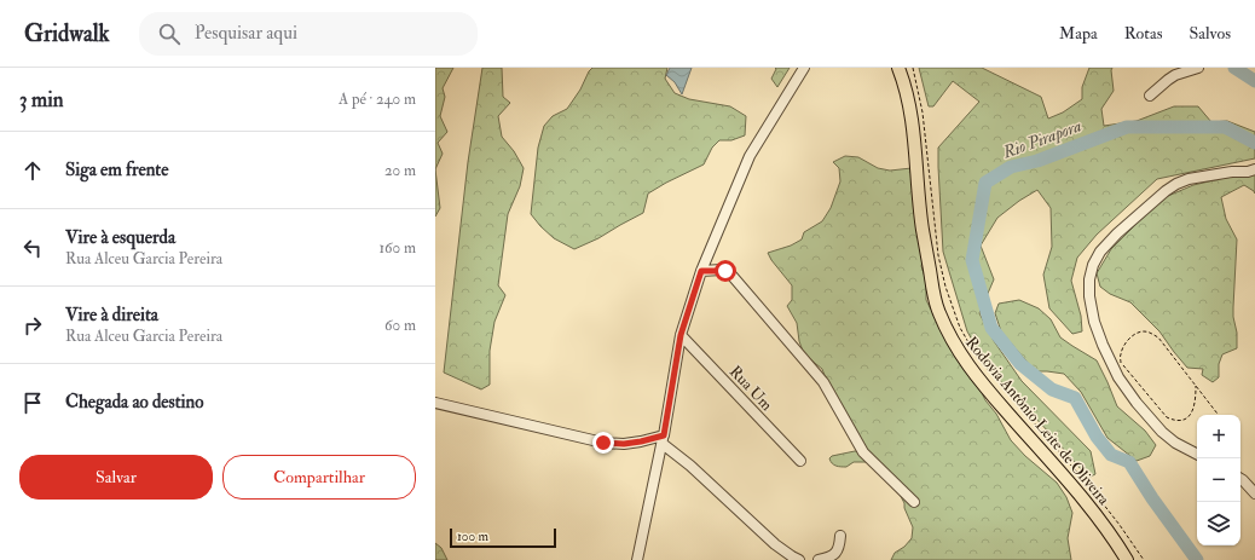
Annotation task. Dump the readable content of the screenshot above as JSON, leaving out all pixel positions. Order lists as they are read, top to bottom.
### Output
{
  "streets": {
    "main road": ["Rodovia Antônio Leite de Oliveira"],
    "street": ["Rua Um"]
  },
  "water": ["Rio Pirapora"],
  "scale_bar": "100 m",
  "page": {
    "header": "Gridwalk",
    "search": "Pesquisar aqui",
    "nav": ["Mapa", "Rotas", "Salvos"],
    "heading": ["3 min", "A pé · 240 m"],
    "list": [
      ["Siga em frente", "20 m"],
      ["Vire à esquerda", "Rua Alceu Garcia Pereira", "160 m"],
      ["Vire à direita", "Rua Alceu Garcia Pereira", "60 m"],
      "Chegada ao destino"
    ],
    "map_buttons": ["+", "−"],
    "buttons": ["Salvar", "Compartilhar"],
    "scale": "100 m"
  }
}
